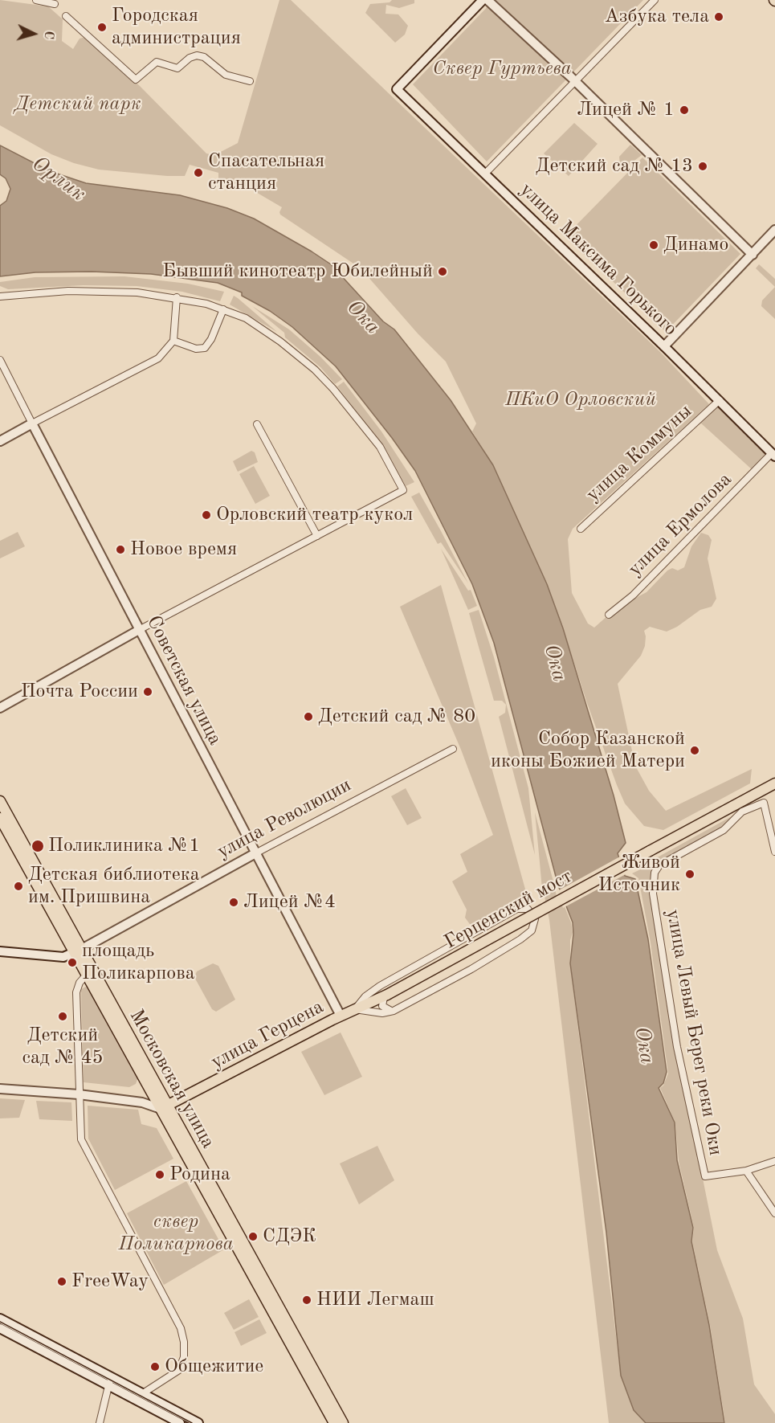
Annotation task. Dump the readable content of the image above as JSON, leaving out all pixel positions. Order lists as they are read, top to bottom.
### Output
{
  "streets": {
    "main road": ["Герценский мост", "улица Герцена", "Московская улица"],
    "street": [
      "улица Максима Горького",
      "улица Коммуны",
      "улица Ермолова",
      "Советская улица",
      "улица Революции",
      "улица Левый Берег реки Оки"
    ]
  },
  "crossings": [
    ["улица Максима Горького", "улица Коммуны"],
    ["улица Максима Горького", "улица Ермолова"],
    ["Советская улица", "улица Революции"],
    ["Советская улица", "улица Герцена"],
    ["улица Революции", "Московская улица"],
    ["Герценский мост", "улица Герцена"],
    ["улица Герцена", "Московская улица"]
  ],
  "water": ["Орлик", "Ока"],
  "parks": [
    "Сквер Гуртьева",
    "Детский парк",
    "ПКиО Орловский",
    "сквер Поликарпова"
  ],
  "places": [
    "Азбука тела",
    "Городская администрация",
    "Лицей № 1",
    "Детский сад № 13",
    "Спасательная станция",
    "Динамо",
    "Бывший кинотеатр Юбилейный",
    "Орловский театр кукол",
    "Новое время",
    "Почта России",
    "Детский сад № 80",
    "Собор Казанской иконы Божией Матери",
    "Поликлиника №1",
    "Живой Источник",
    "Детская библиотека им. Пришвина",
    "Лицей №4",
    "площадь Поликарпова",
    "Детский сад № 45",
    "Родина",
    "СДЭК",
    "FreeWay",
    "НИИ Легмаш",
    "Общежитие"
  ],
  "north": "right"
}
